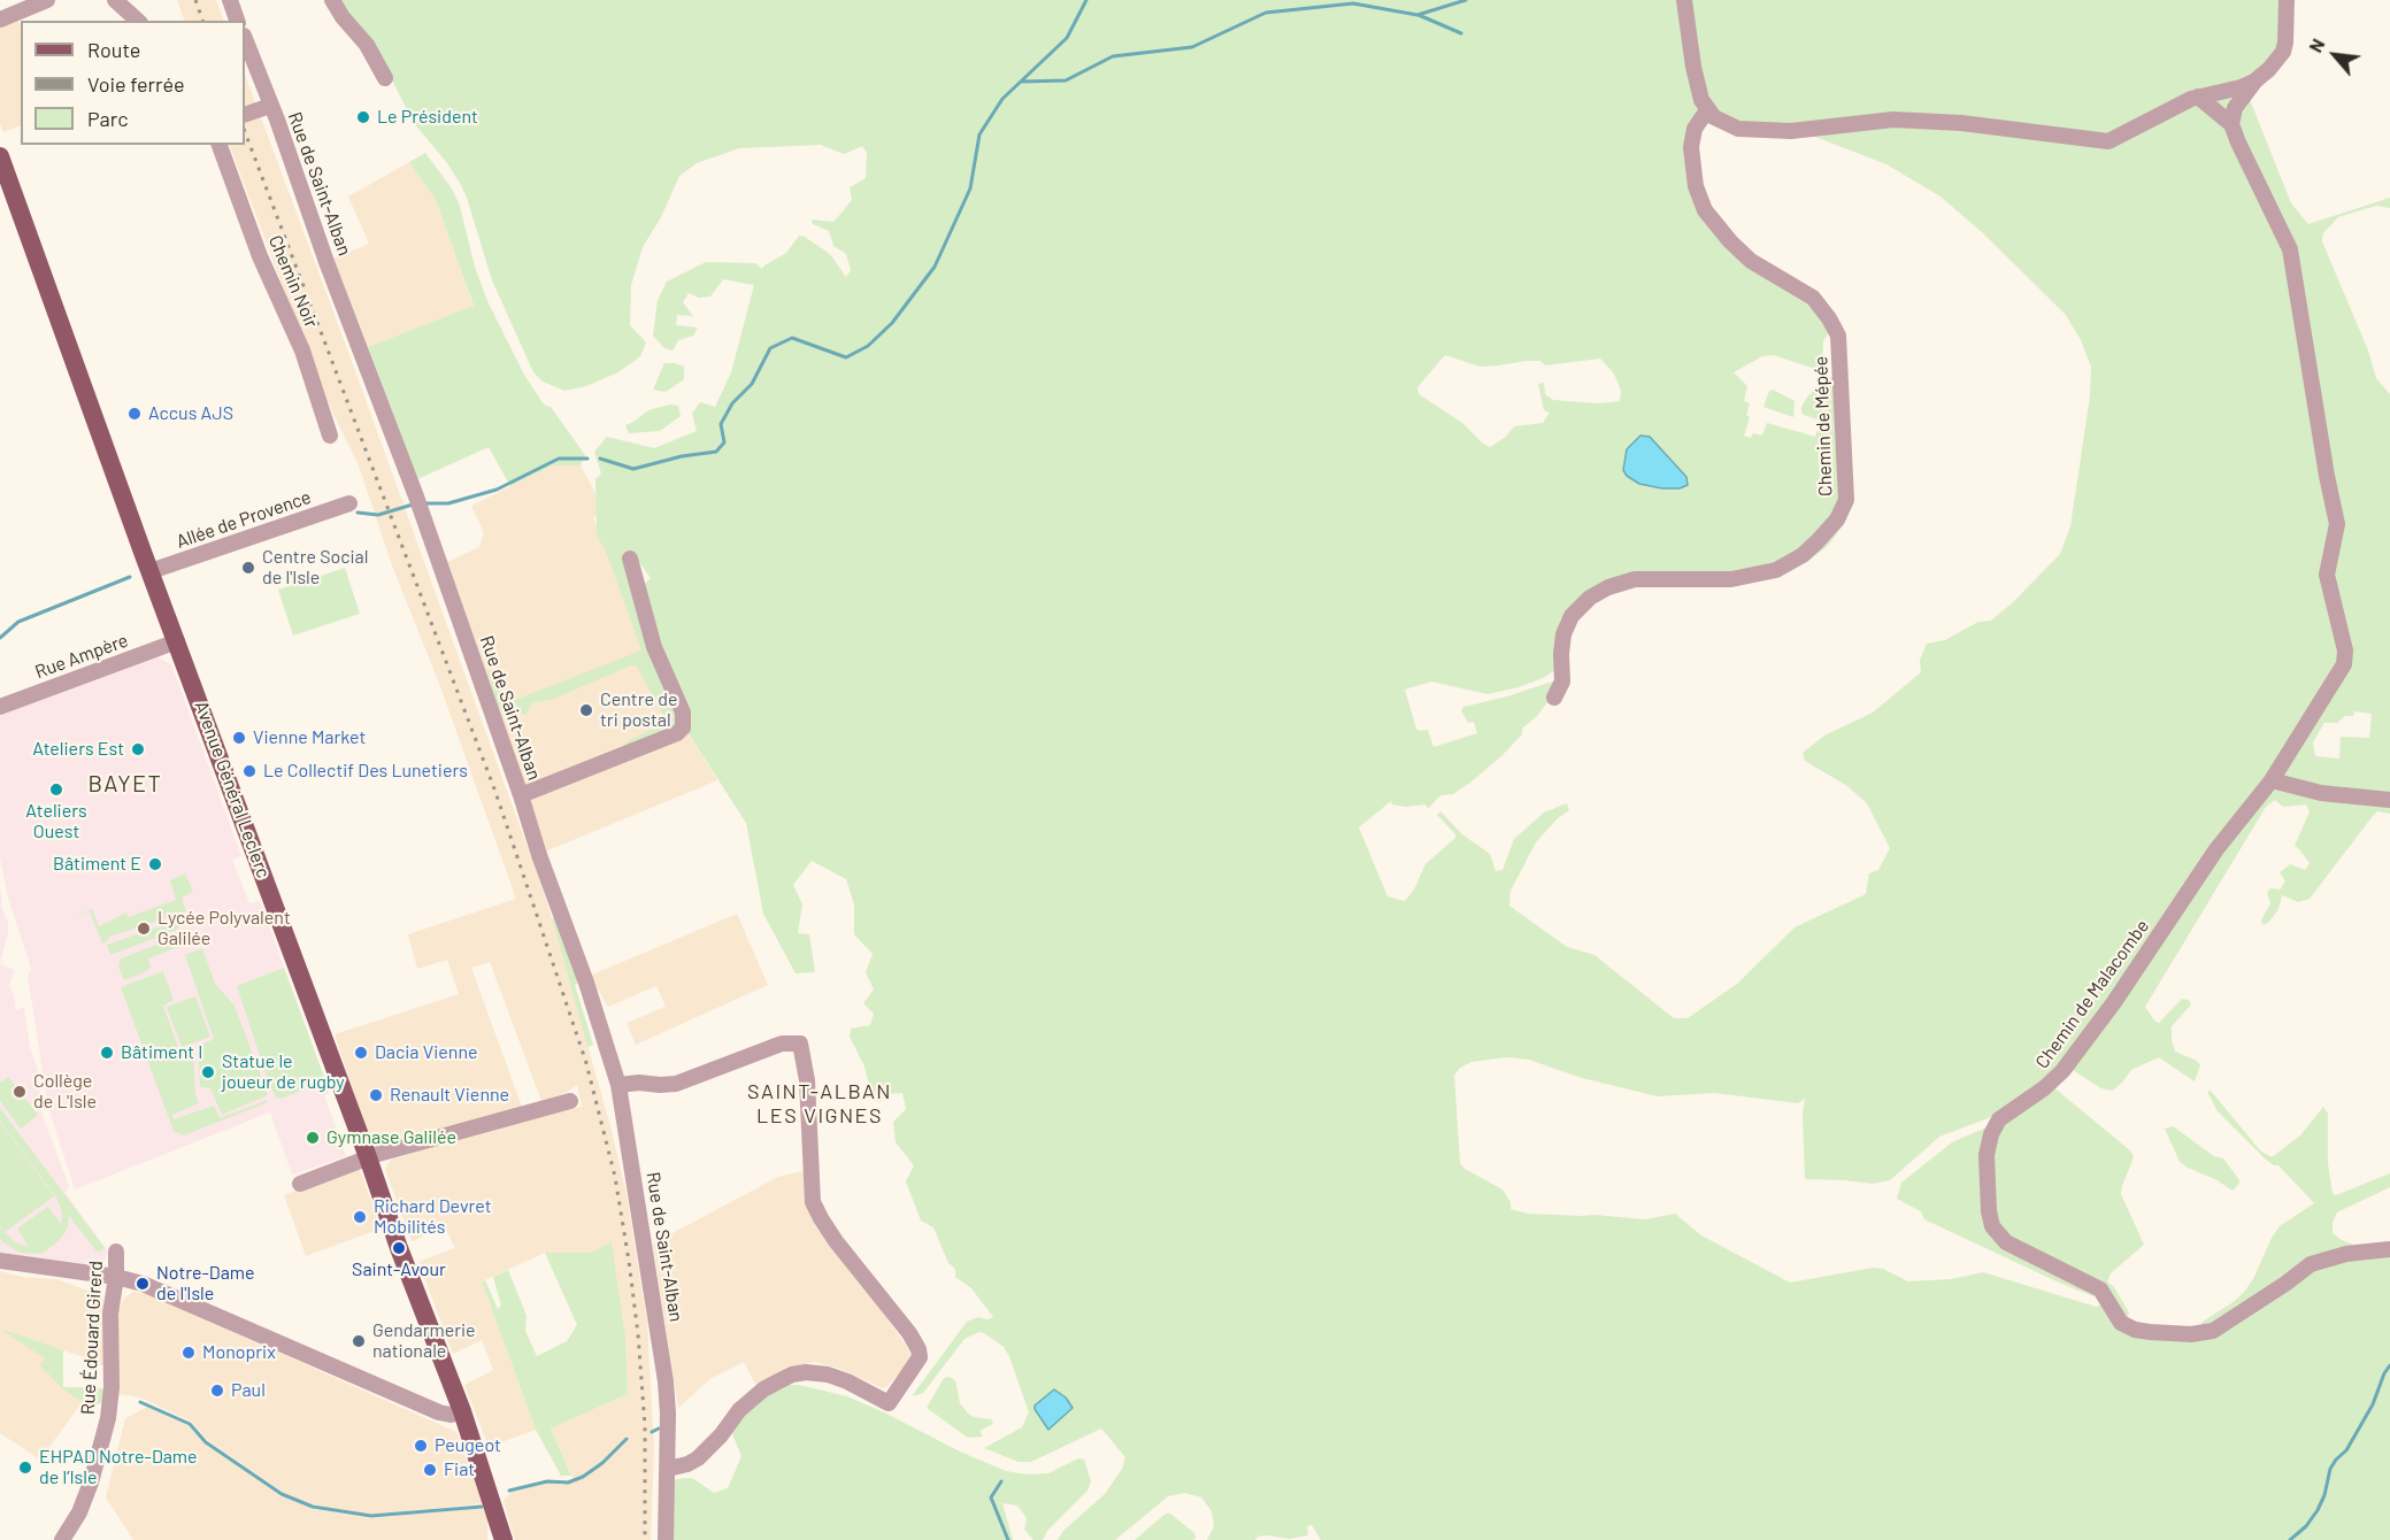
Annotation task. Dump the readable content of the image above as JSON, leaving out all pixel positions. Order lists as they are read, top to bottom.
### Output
{
  "streets": {
    "main road": ["Avenue Général Leclerc"],
    "street": [
      "Rue de Saint-Alban",
      "Chemin Noir",
      "Chemin de Mépée",
      "Allée de Provence",
      "Rue Ampère",
      "Chemin de Malacombe",
      "Rue Édouard Girerd"
    ]
  },
  "crossings": [
    ["Allée de Provence", "Avenue Général Leclerc"],
    ["Rue Ampère", "Avenue Général Leclerc"]
  ],
  "districts": ["BAYET", "SAINT-ALBAN LES VIGNES"],
  "places": [
    "Le Président",
    "Accus AJS",
    "Centre Social de l'Isle",
    "Centre de tri postal",
    "Vienne Market",
    "Ateliers Est",
    "Le Collectif Des Lunetiers",
    "Ateliers Ouest",
    "Bâtiment E",
    "Lycée Polyvalent Galilée",
    "Bâtiment I",
    "Dacia Vienne",
    "Statue le joueur de rugby",
    "Collège de L'Isle",
    "Renault Vienne",
    "Gymnase Galilée",
    "Richard Devret Mobilités",
    "Saint-Avour",
    "Notre-Dame de l'Isle",
    "Gendarmerie nationale",
    "Monoprix",
    "Paul",
    "Peugeot",
    "EHPAD Notre-Dame de l’Isle",
    "Fiat"
  ],
  "legend": ["Route", "Voie ferrée", "Parc"],
  "north": "top left"
}
